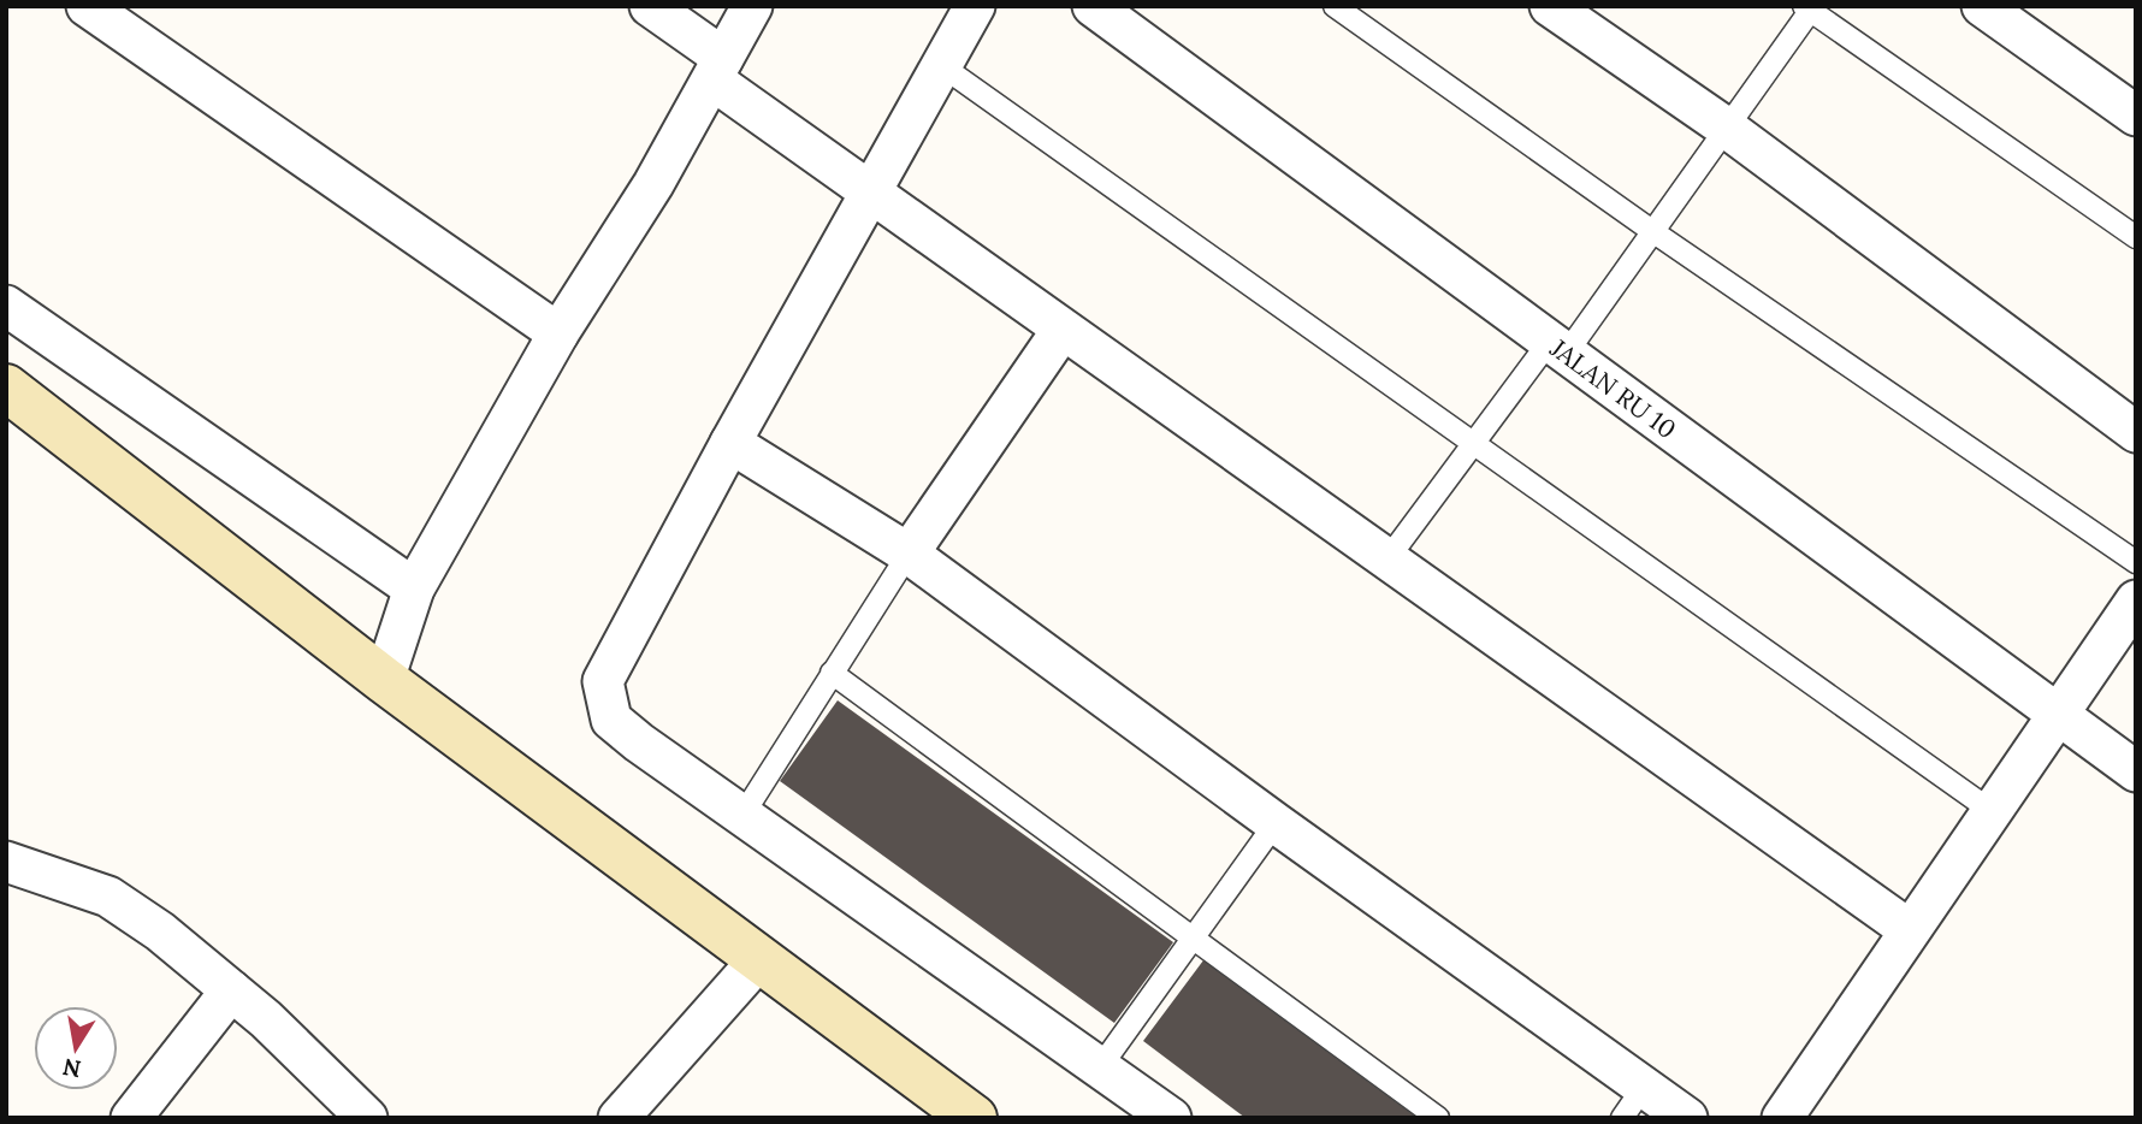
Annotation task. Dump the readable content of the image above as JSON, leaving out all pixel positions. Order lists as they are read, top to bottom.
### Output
{
  "streets": {
    "street": ["JALAN RU 10"]
  },
  "north": "bottom"
}
